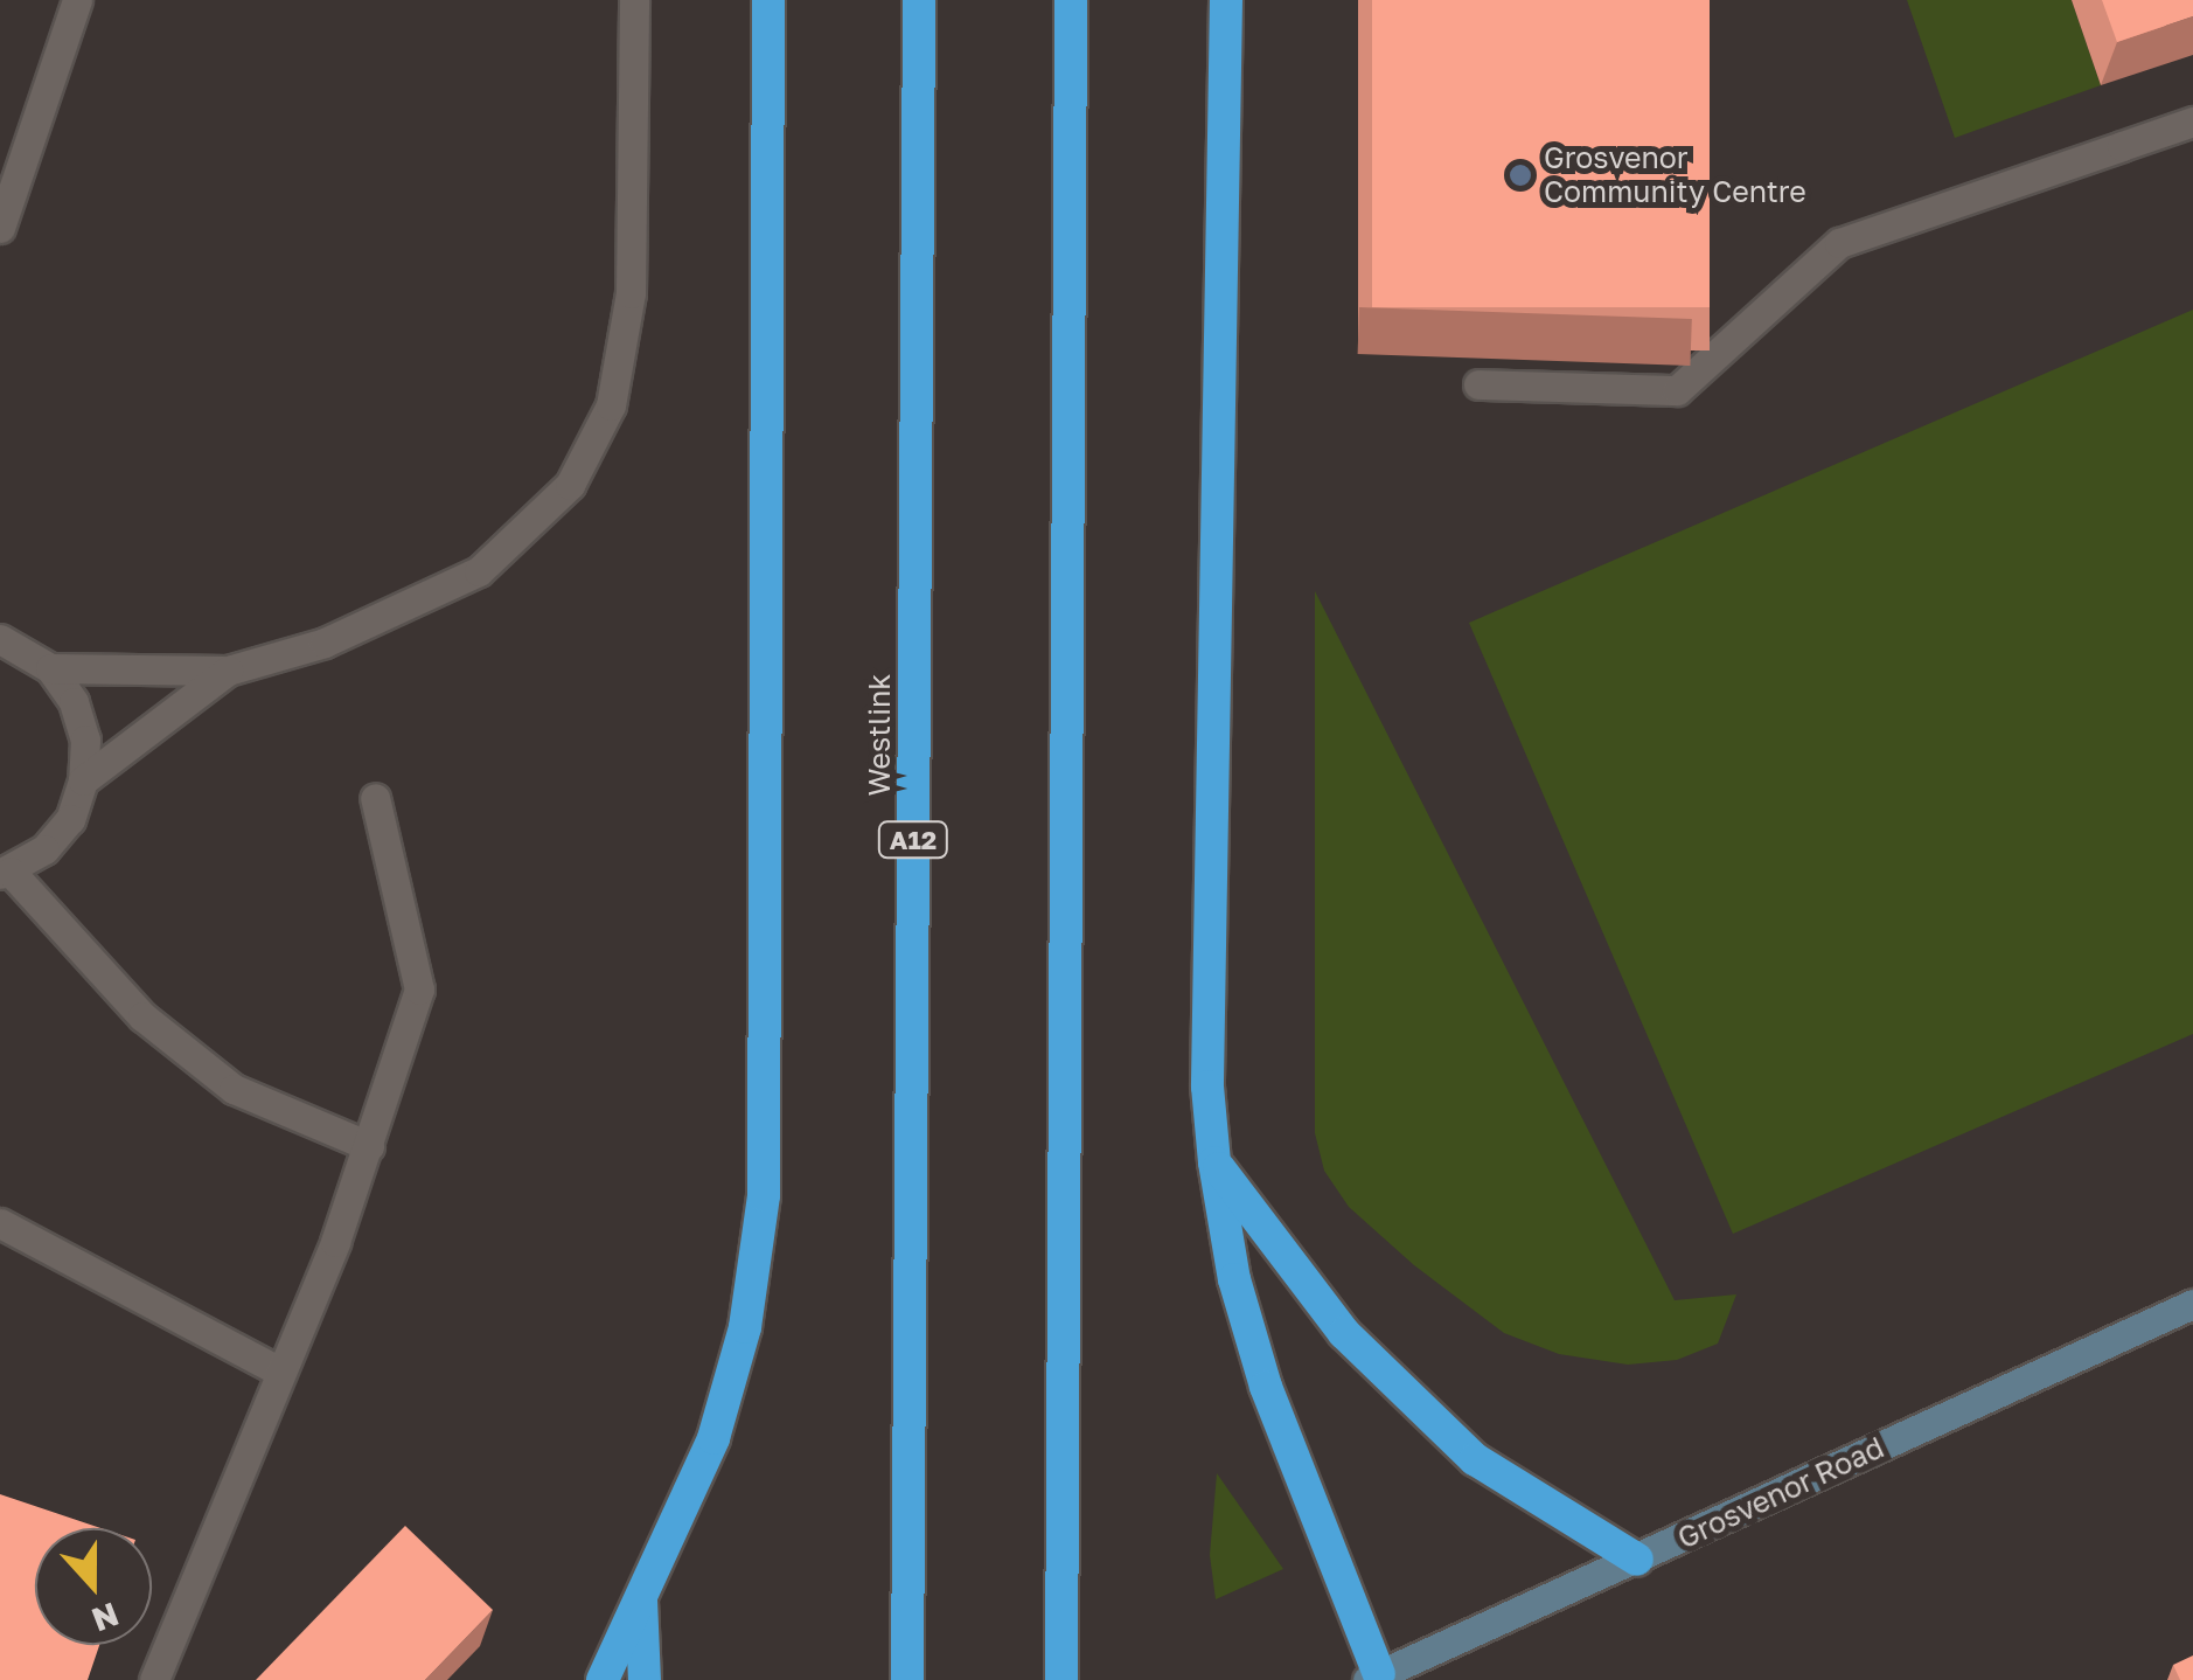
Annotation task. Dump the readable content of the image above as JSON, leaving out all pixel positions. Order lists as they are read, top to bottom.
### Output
{
  "streets": {
    "highway": ["Westlink", "A12"],
    "main road": ["Grosvenor Road"]
  },
  "places": ["Grosvenor Community Centre"],
  "north": "bottom"
}
